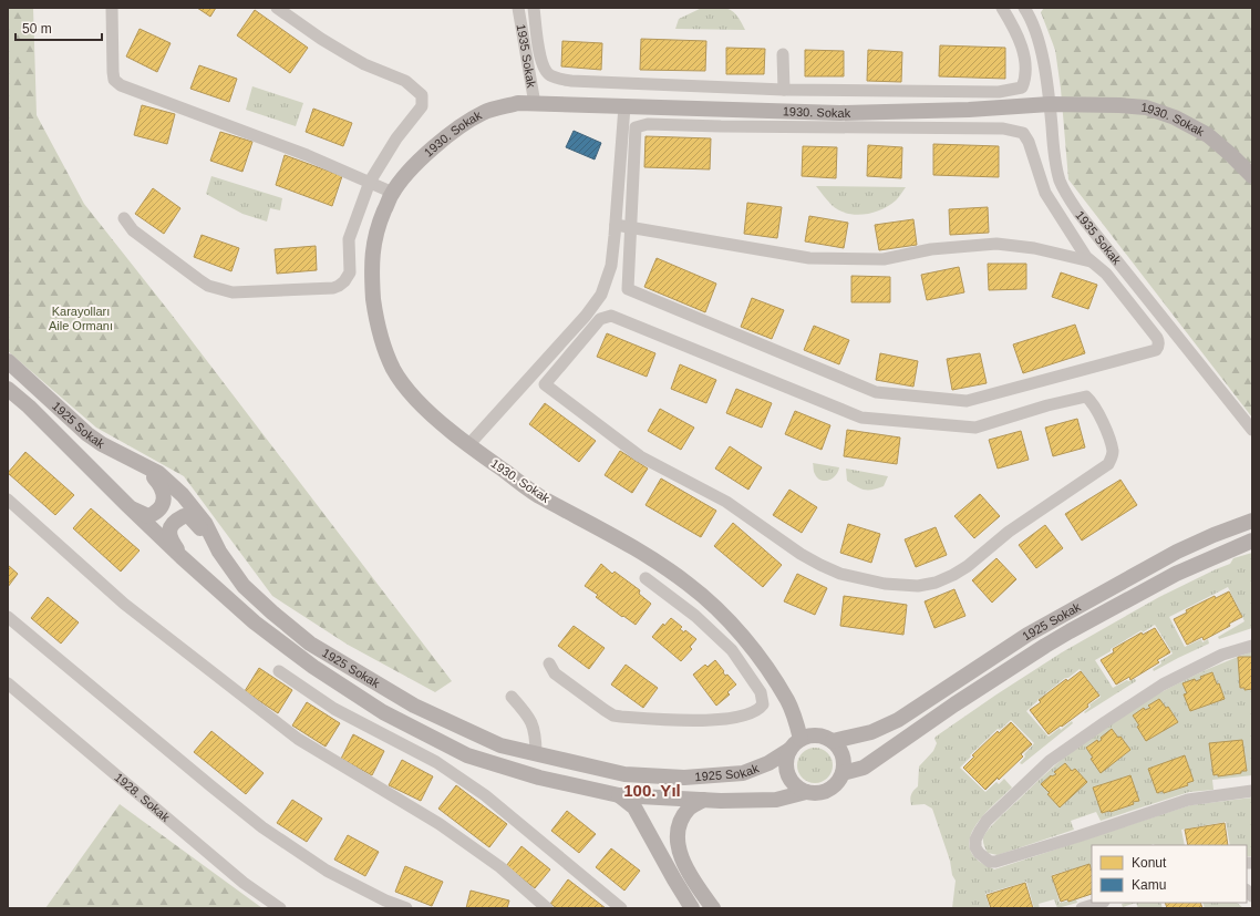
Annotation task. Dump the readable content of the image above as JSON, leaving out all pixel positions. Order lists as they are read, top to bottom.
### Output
{
  "streets": {
    "main road": ["1930. Sokak", "1925 Sokak"],
    "street": ["1935 Sokak", "1928. Sokak"]
  },
  "crossings": [
    ["1935 Sokak", "1930. Sokak"],
    ["1930. Sokak", "1925 Sokak"]
  ],
  "districts": ["100. Yıl"],
  "parks": ["Karayolları Aile Ormanı"],
  "legend": ["Konut", "Kamu"],
  "scale_bar": "50 m"
}
